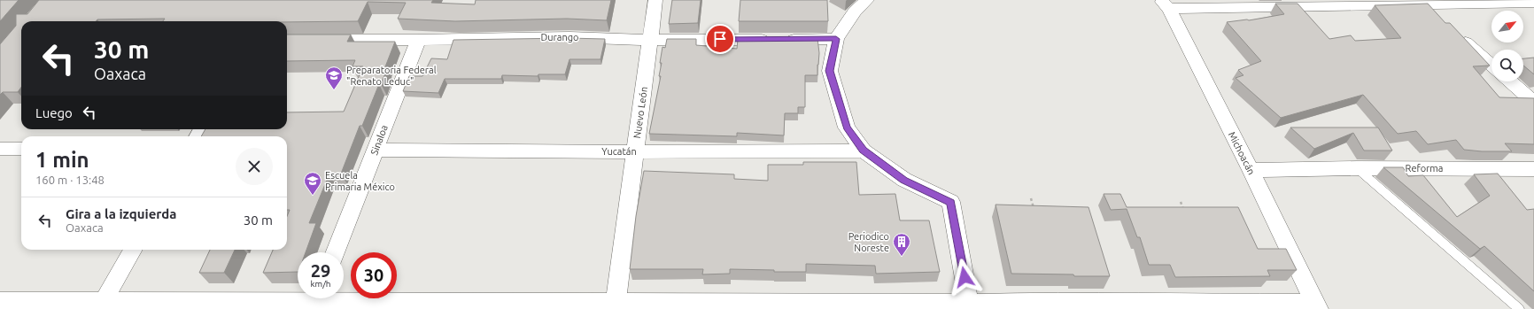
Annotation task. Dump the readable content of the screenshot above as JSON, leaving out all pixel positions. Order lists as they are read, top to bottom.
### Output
{
  "streets": {
    "street": [
      "Durango",
      "Nuevo León",
      "Sinaloa",
      "Yucatán",
      "Michoacán",
      "Reforma"
    ]
  },
  "crossings": [
    ["Durango", "Nuevo León"],
    ["Durango", "Sinaloa"],
    ["Nuevo León", "Yucatán"],
    ["Sinaloa", "Yucatán"],
    ["Michoacán", "Reforma"]
  ],
  "places": {
    "school or university": ["Preparatoria Federal \"Renato Leduc\"", "Escuela Primaria México"],
    "building": ["Periodico Noreste"]
  },
  "north": "top right",
  "page": {
    "turn": ["30 m", "Oaxaca"],
    "then": "Luego",
    "heading": ["1 min", "160 m · 13:48"],
    "list": [
      {
        "name": "Gira a la izquierda",
        "note": "Oaxaca",
        "value": "30 m"
      }
    ],
    "speed": "29 km/h",
    "limit": "30"
  }
}
